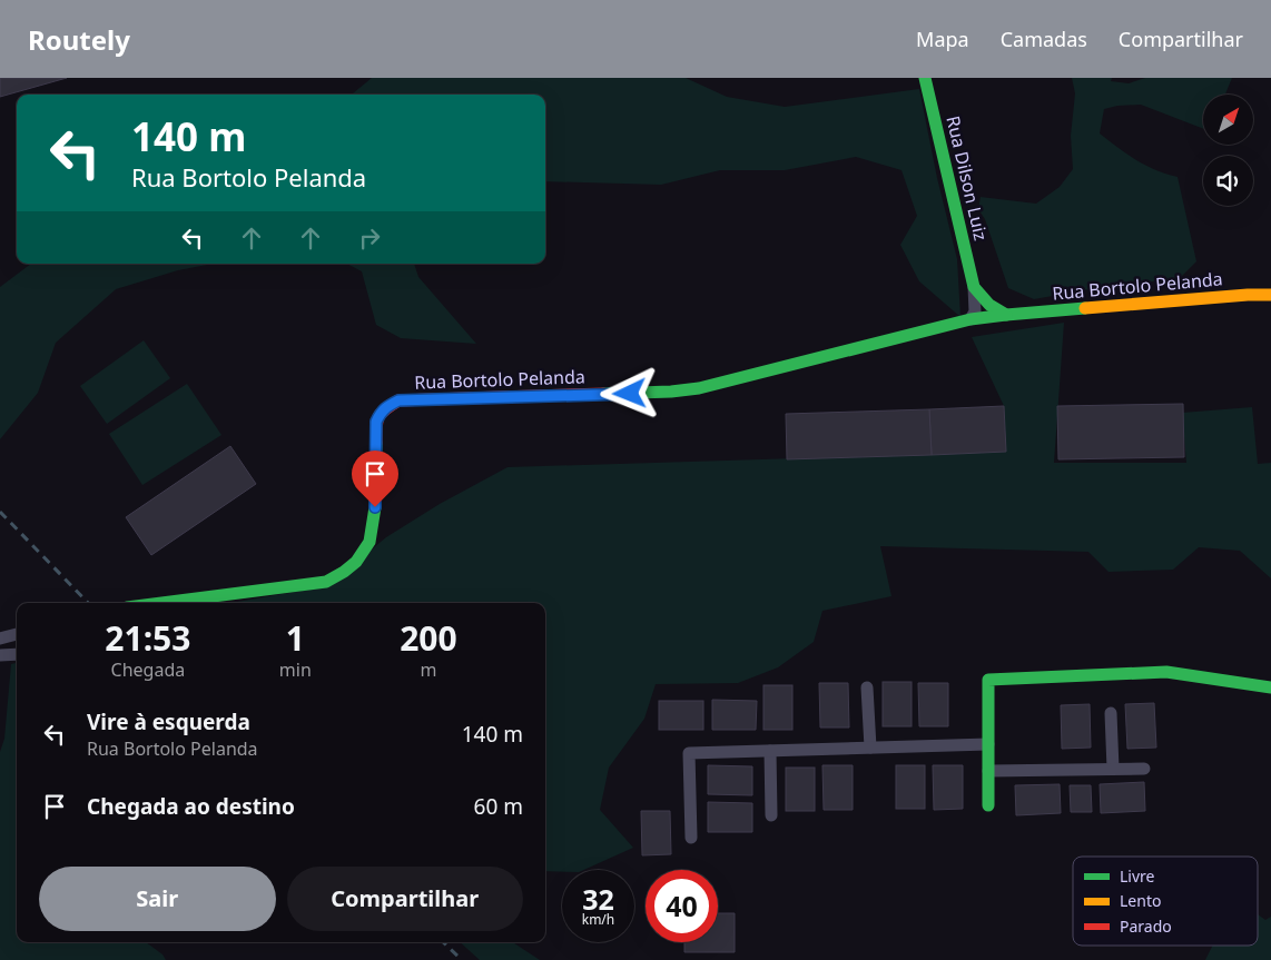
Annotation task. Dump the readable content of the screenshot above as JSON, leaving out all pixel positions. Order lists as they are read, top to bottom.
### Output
{
  "streets": {
    "street": ["Rua Dilson Luiz", "Rua Bortolo Pelanda"]
  },
  "legend": ["Livre", "Lento", "Parado"],
  "north": "top right",
  "page": {
    "header": "Routely",
    "nav": ["Mapa", "Camadas", "Compartilhar"],
    "turn": ["140 m", "Rua Bortolo Pelanda"],
    "eta": [
      "21:53",
      "Chegada",
      "1",
      "min",
      "200",
      "m"
    ],
    "list": [
      {
        "name": "Vire à esquerda",
        "note": "Rua Bortolo Pelanda",
        "value": "140 m"
      },
      {
        "name": "Chegada ao destino",
        "value": "60 m"
      }
    ],
    "buttons": ["Sair", "Compartilhar"],
    "speed": "32 km/h",
    "limit": "40"
  }
}
